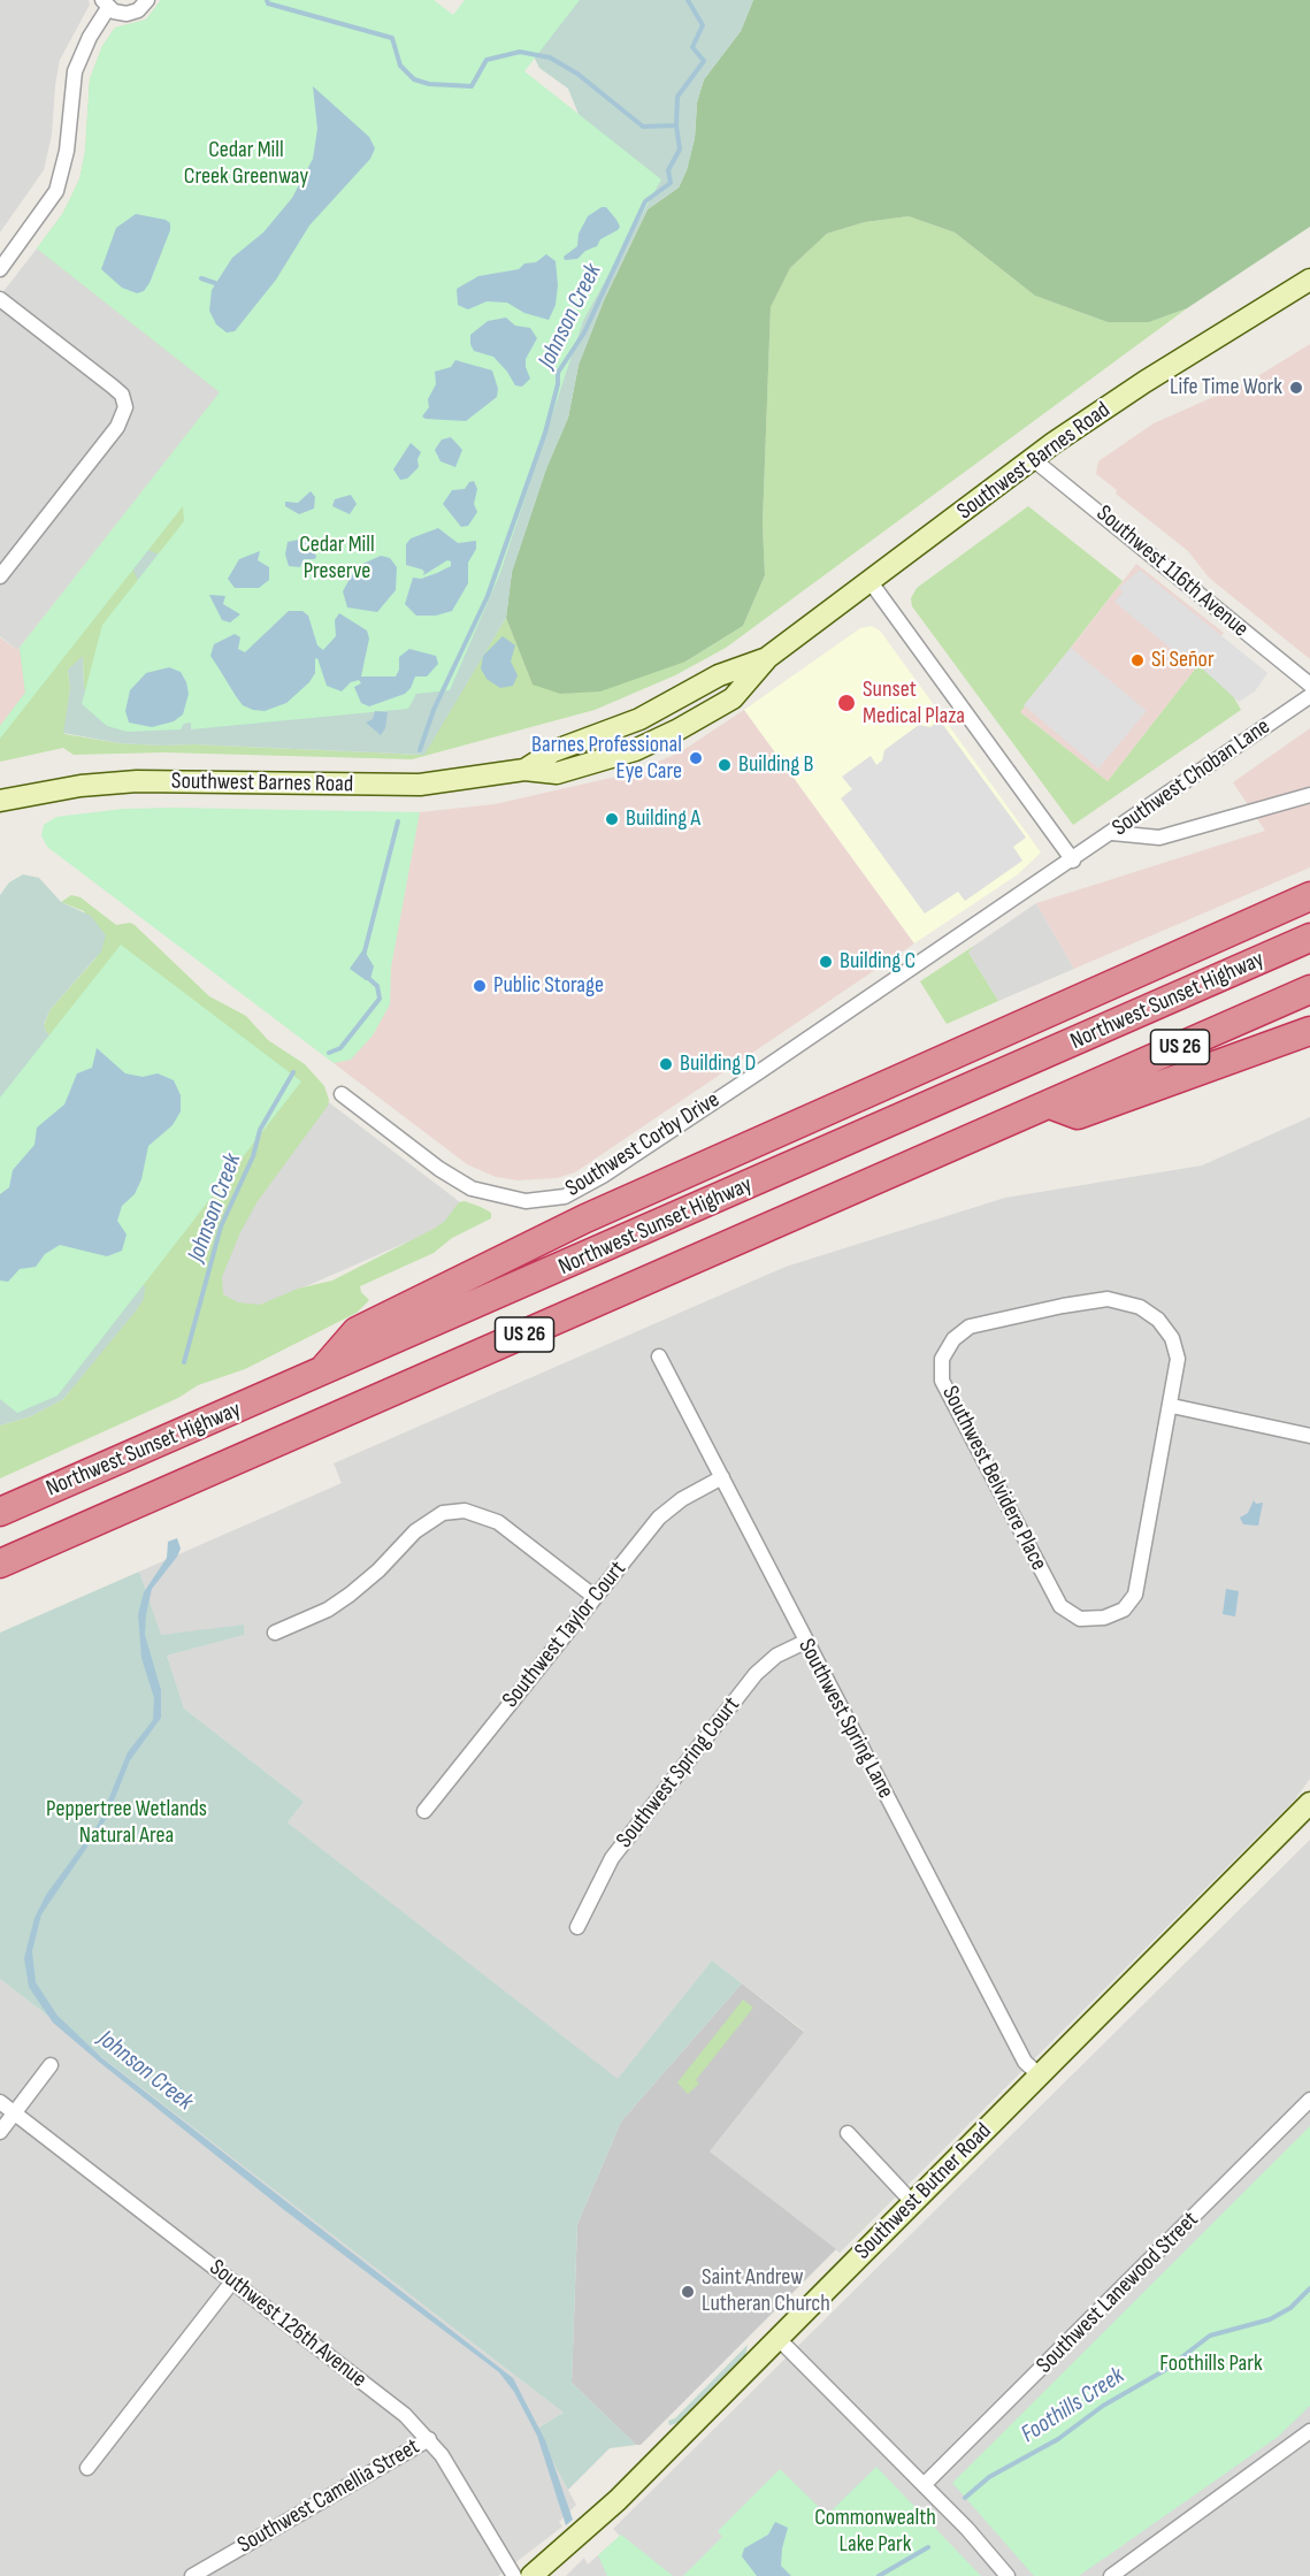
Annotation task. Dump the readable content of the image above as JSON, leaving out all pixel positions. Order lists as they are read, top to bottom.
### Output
{
  "streets": {
    "highway": ["Northwest Sunset Highway", "US 26"],
    "main road": ["Southwest Barnes Road", "Southwest Butner Road"],
    "street": [
      "Southwest 116th Avenue",
      "Southwest Choban Lane",
      "Southwest Corby Drive",
      "Southwest Belvidere Place",
      "Southwest Taylor Court",
      "Southwest Spring Lane",
      "Southwest Spring Court",
      "Southwest Lanewood Street",
      "Southwest 126th Avenue",
      "Southwest Camellia Street"
    ]
  },
  "crossings": [
    ["Southwest Barnes Road", "Southwest 116th Avenue"],
    ["Southwest Choban Lane", "Southwest Corby Drive"],
    ["Southwest Taylor Court", "Southwest Spring Lane"],
    ["Southwest Spring Lane", "Southwest Spring Court"],
    ["Southwest Spring Lane", "Southwest Butner Road"],
    ["Southwest 126th Avenue", "Southwest Camellia Street"]
  ],
  "water": ["Johnson Creek", "Foothills Creek"],
  "parks": [
    "Cedar Mill Creek Greenway",
    "Cedar Mill Preserve",
    "Peppertree Wetlands Natural Area",
    "Foothills Park",
    "Commonwealth Lake Park"
  ],
  "places": [
    "Life Time Work",
    "Si Señor",
    "Sunset Medical Plaza",
    "Barnes Professional Eye Care",
    "Building B",
    "Building A",
    "Building C",
    "Public Storage",
    "Building D",
    "Saint Andrew Lutheran Church"
  ]
}
